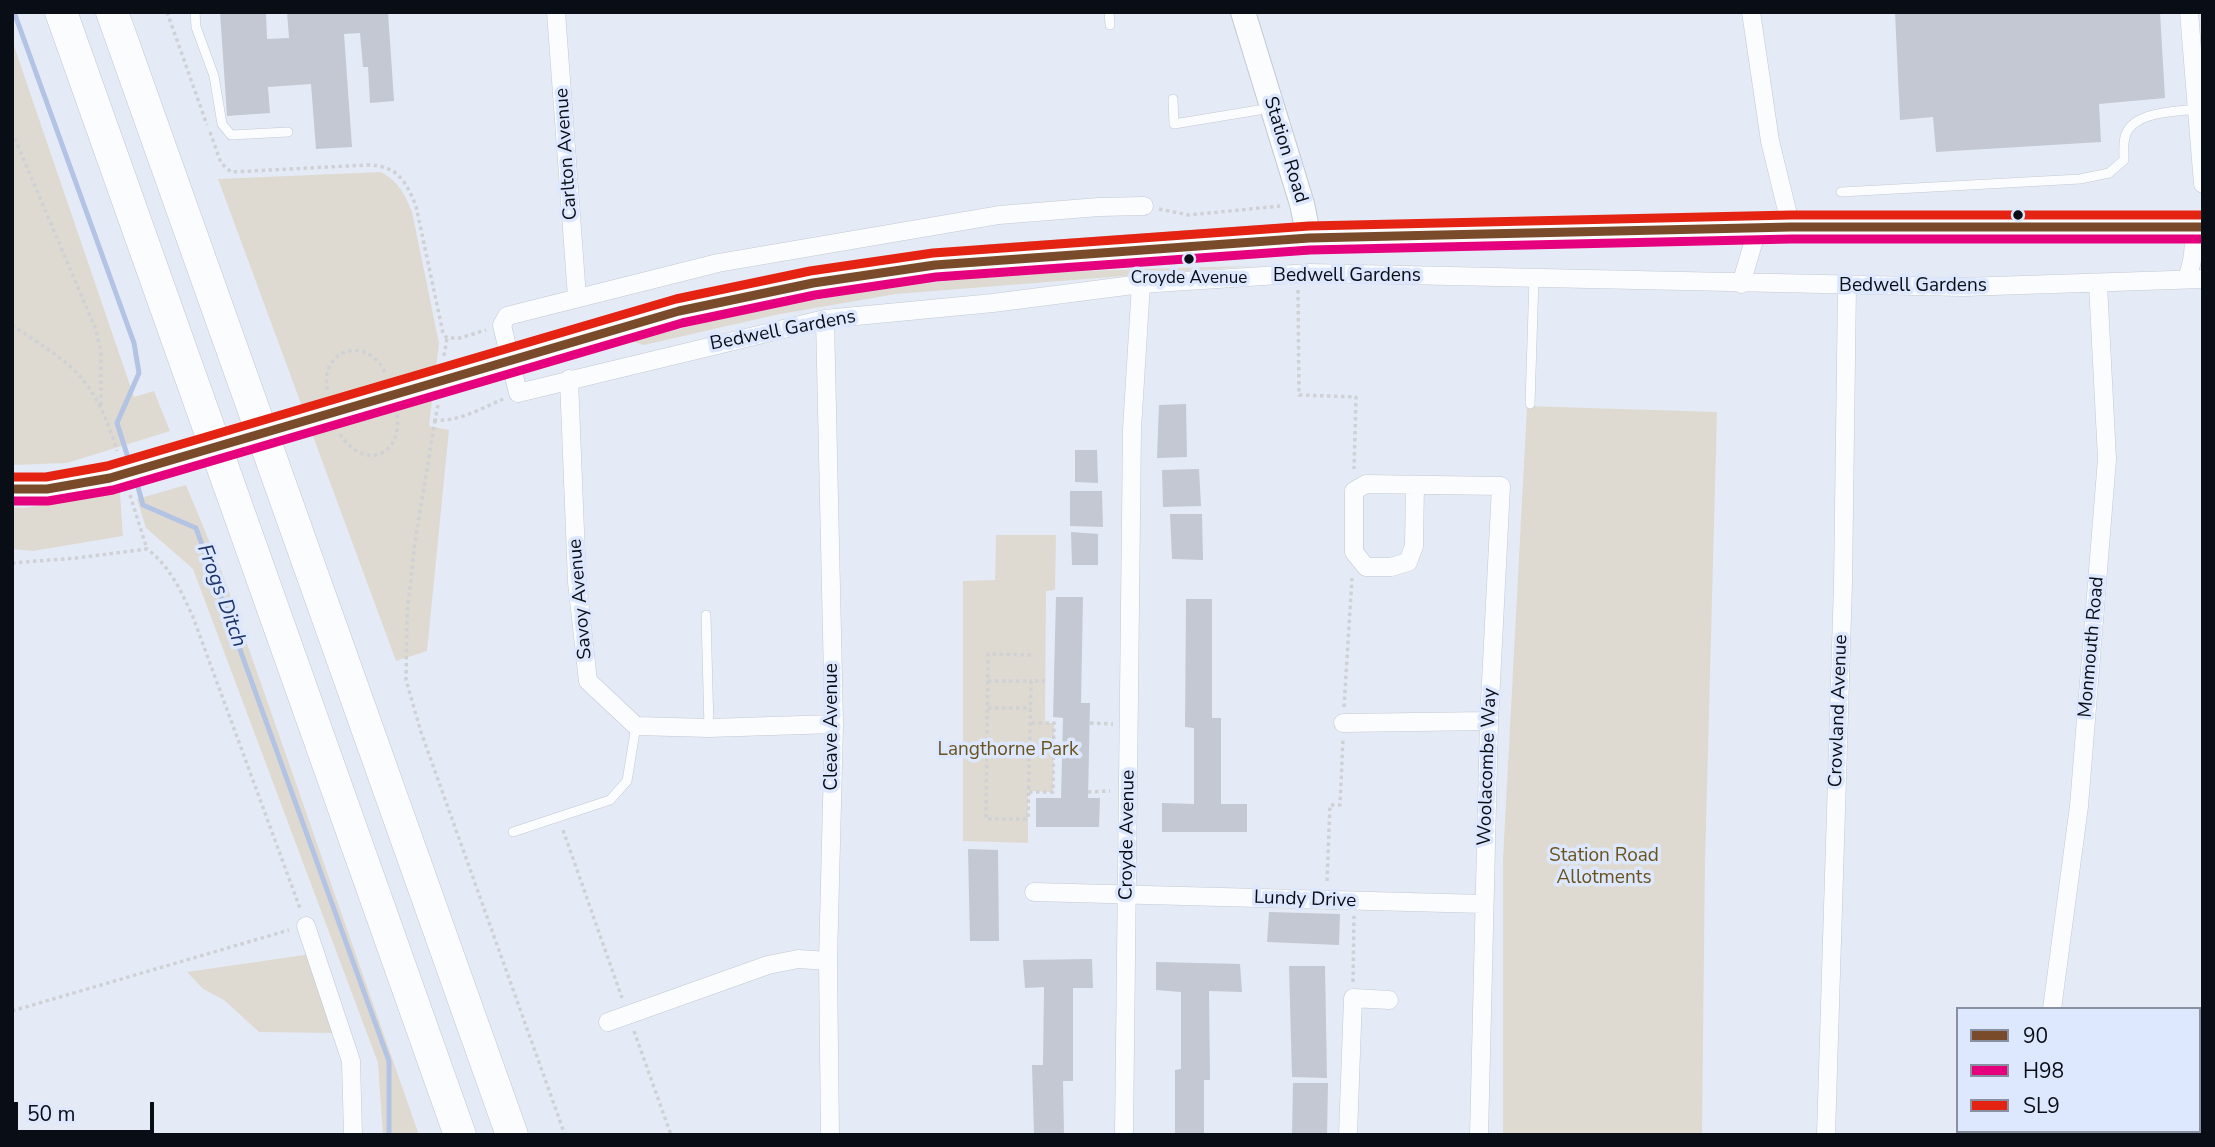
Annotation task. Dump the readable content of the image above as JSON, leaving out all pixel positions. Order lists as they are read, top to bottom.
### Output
{
  "streets": {
    "street": [
      "Station Road",
      "Carlton Avenue",
      "Bedwell Gardens",
      "Savoy Avenue",
      "Monmouth Road",
      "Crowland Avenue",
      "Cleave Avenue",
      "Woolacombe Way",
      "Croyde Avenue",
      "Lundy Drive"
    ]
  },
  "crossings": [
    ["Bedwell Gardens", "Savoy Avenue"],
    ["Bedwell Gardens", "Monmouth Road"],
    ["Bedwell Gardens", "Crowland Avenue"],
    ["Bedwell Gardens", "Cleave Avenue"],
    ["Bedwell Gardens", "Croyde Avenue"],
    ["Woolacombe Way", "Lundy Drive"],
    ["Croyde Avenue", "Lundy Drive"]
  ],
  "water": ["Frogs Ditch"],
  "parks": ["Langthorne Park", "Station Road Allotments"],
  "places": ["Croyde Avenue"],
  "lines": ["transit line SL9", "transit line 90", "transit line H98"],
  "legend": ["90", "H98", "SL9"],
  "scale_bar": "50 m"
}
